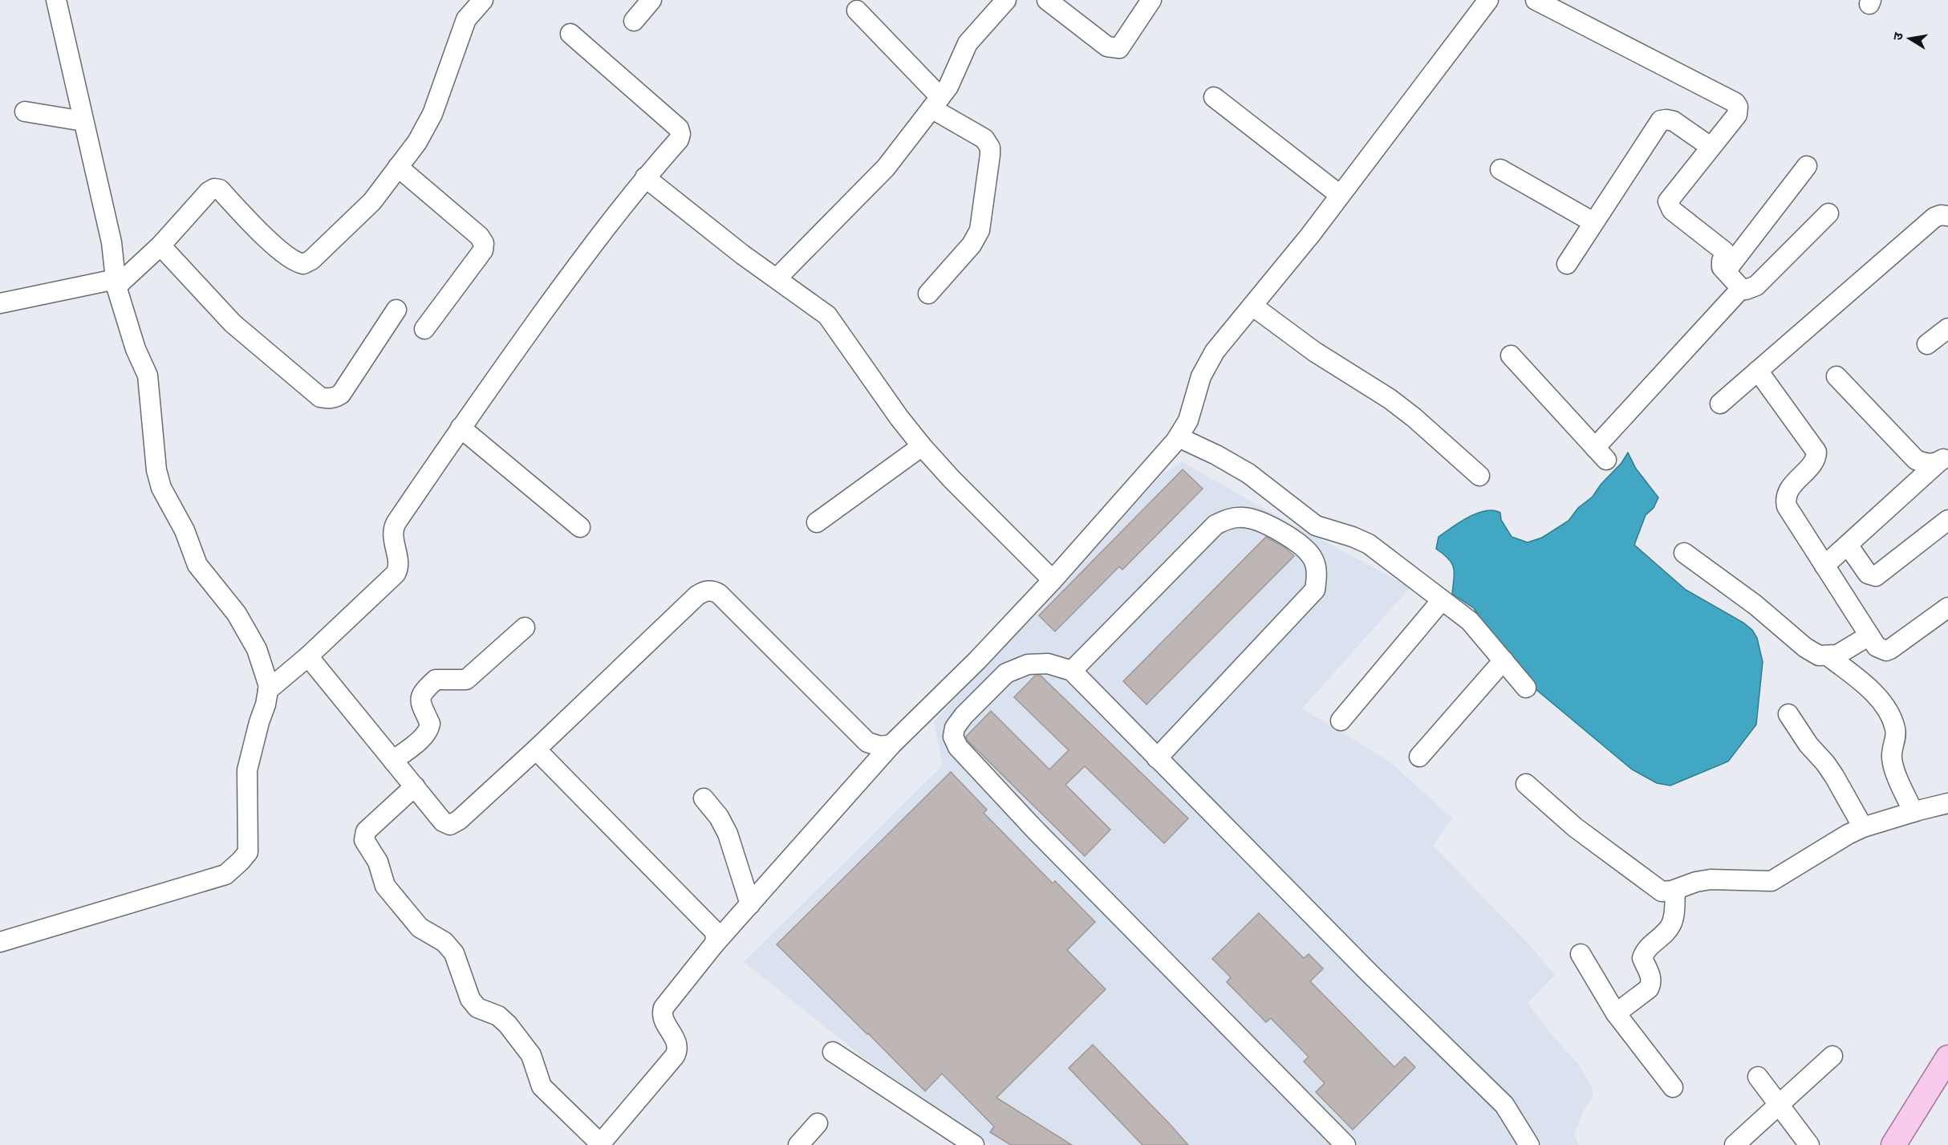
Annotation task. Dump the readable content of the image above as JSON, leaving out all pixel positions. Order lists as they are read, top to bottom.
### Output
{
  "north": "left"
}
